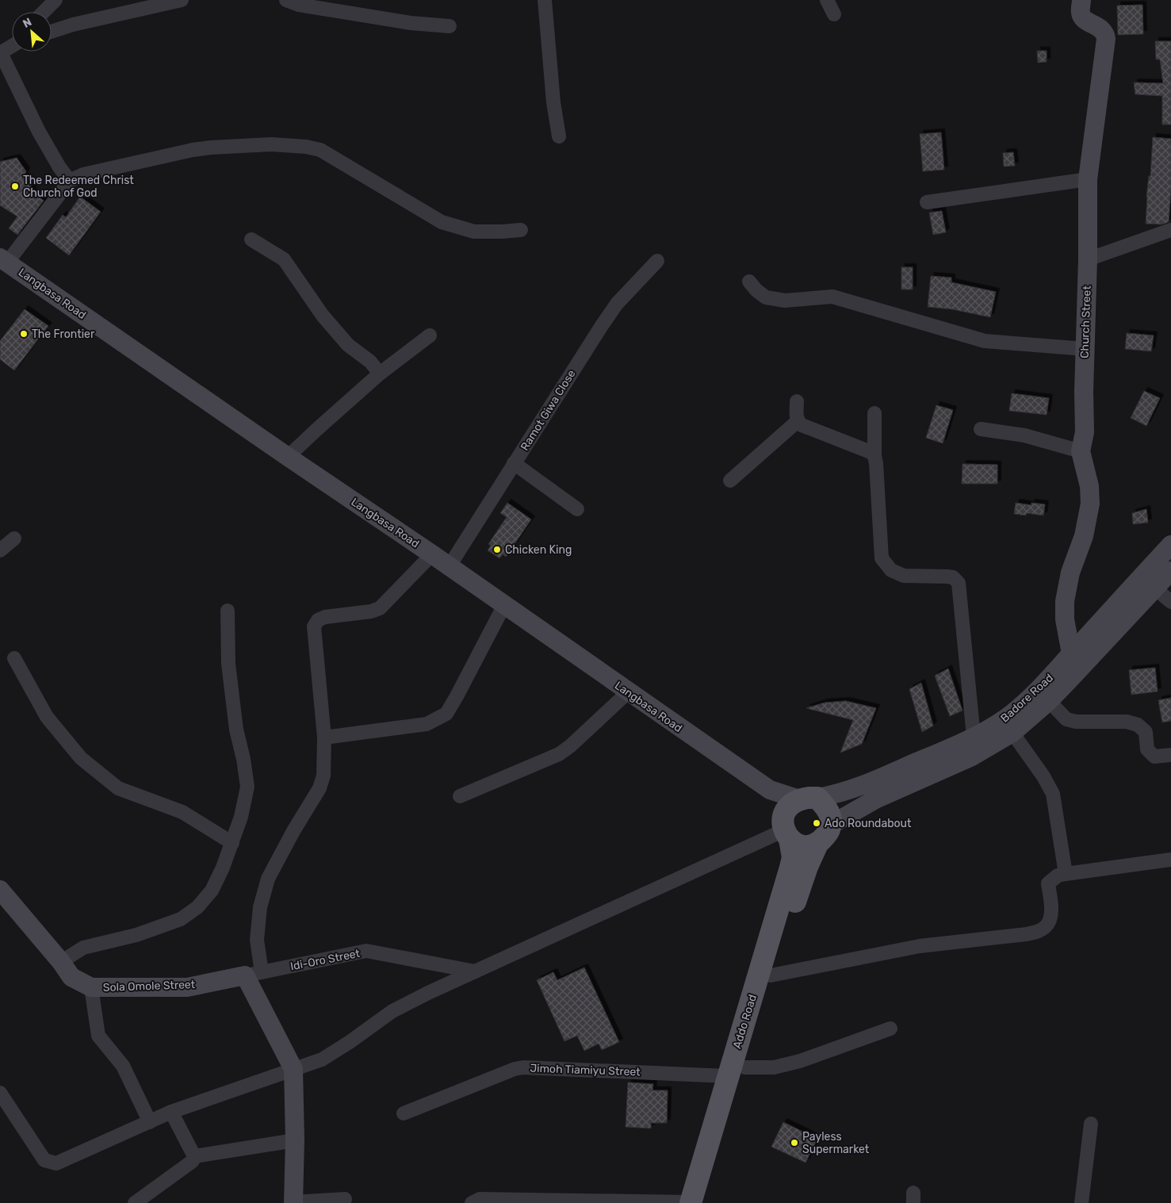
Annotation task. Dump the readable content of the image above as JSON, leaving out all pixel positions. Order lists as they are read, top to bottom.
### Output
{
  "streets": {
    "main road": ["Addo Road"],
    "street": [
      "Langbasa Road",
      "Church Street",
      "Ramot Giwa Close",
      "Badore Road",
      "Idi-Oro Street",
      "Sola Omole Street",
      "Jimoh Tiamiyu Street"
    ]
  },
  "crossings": [
    ["Langbasa Road", "Ramot Giwa Close"],
    ["Langbasa Road", "Badore Road"],
    ["Langbasa Road", "Addo Road"],
    ["Church Street", "Badore Road"],
    ["Badore Road", "Addo Road"],
    ["Idi-Oro Street", "Sola Omole Street"],
    ["Addo Road", "Jimoh Tiamiyu Street"]
  ],
  "places": [
    "The Redeemed Christ Church of God",
    "The Frontier",
    "Chicken King",
    "Ado Roundabout",
    "Payless Supermarket"
  ],
  "north": "top left"
}
